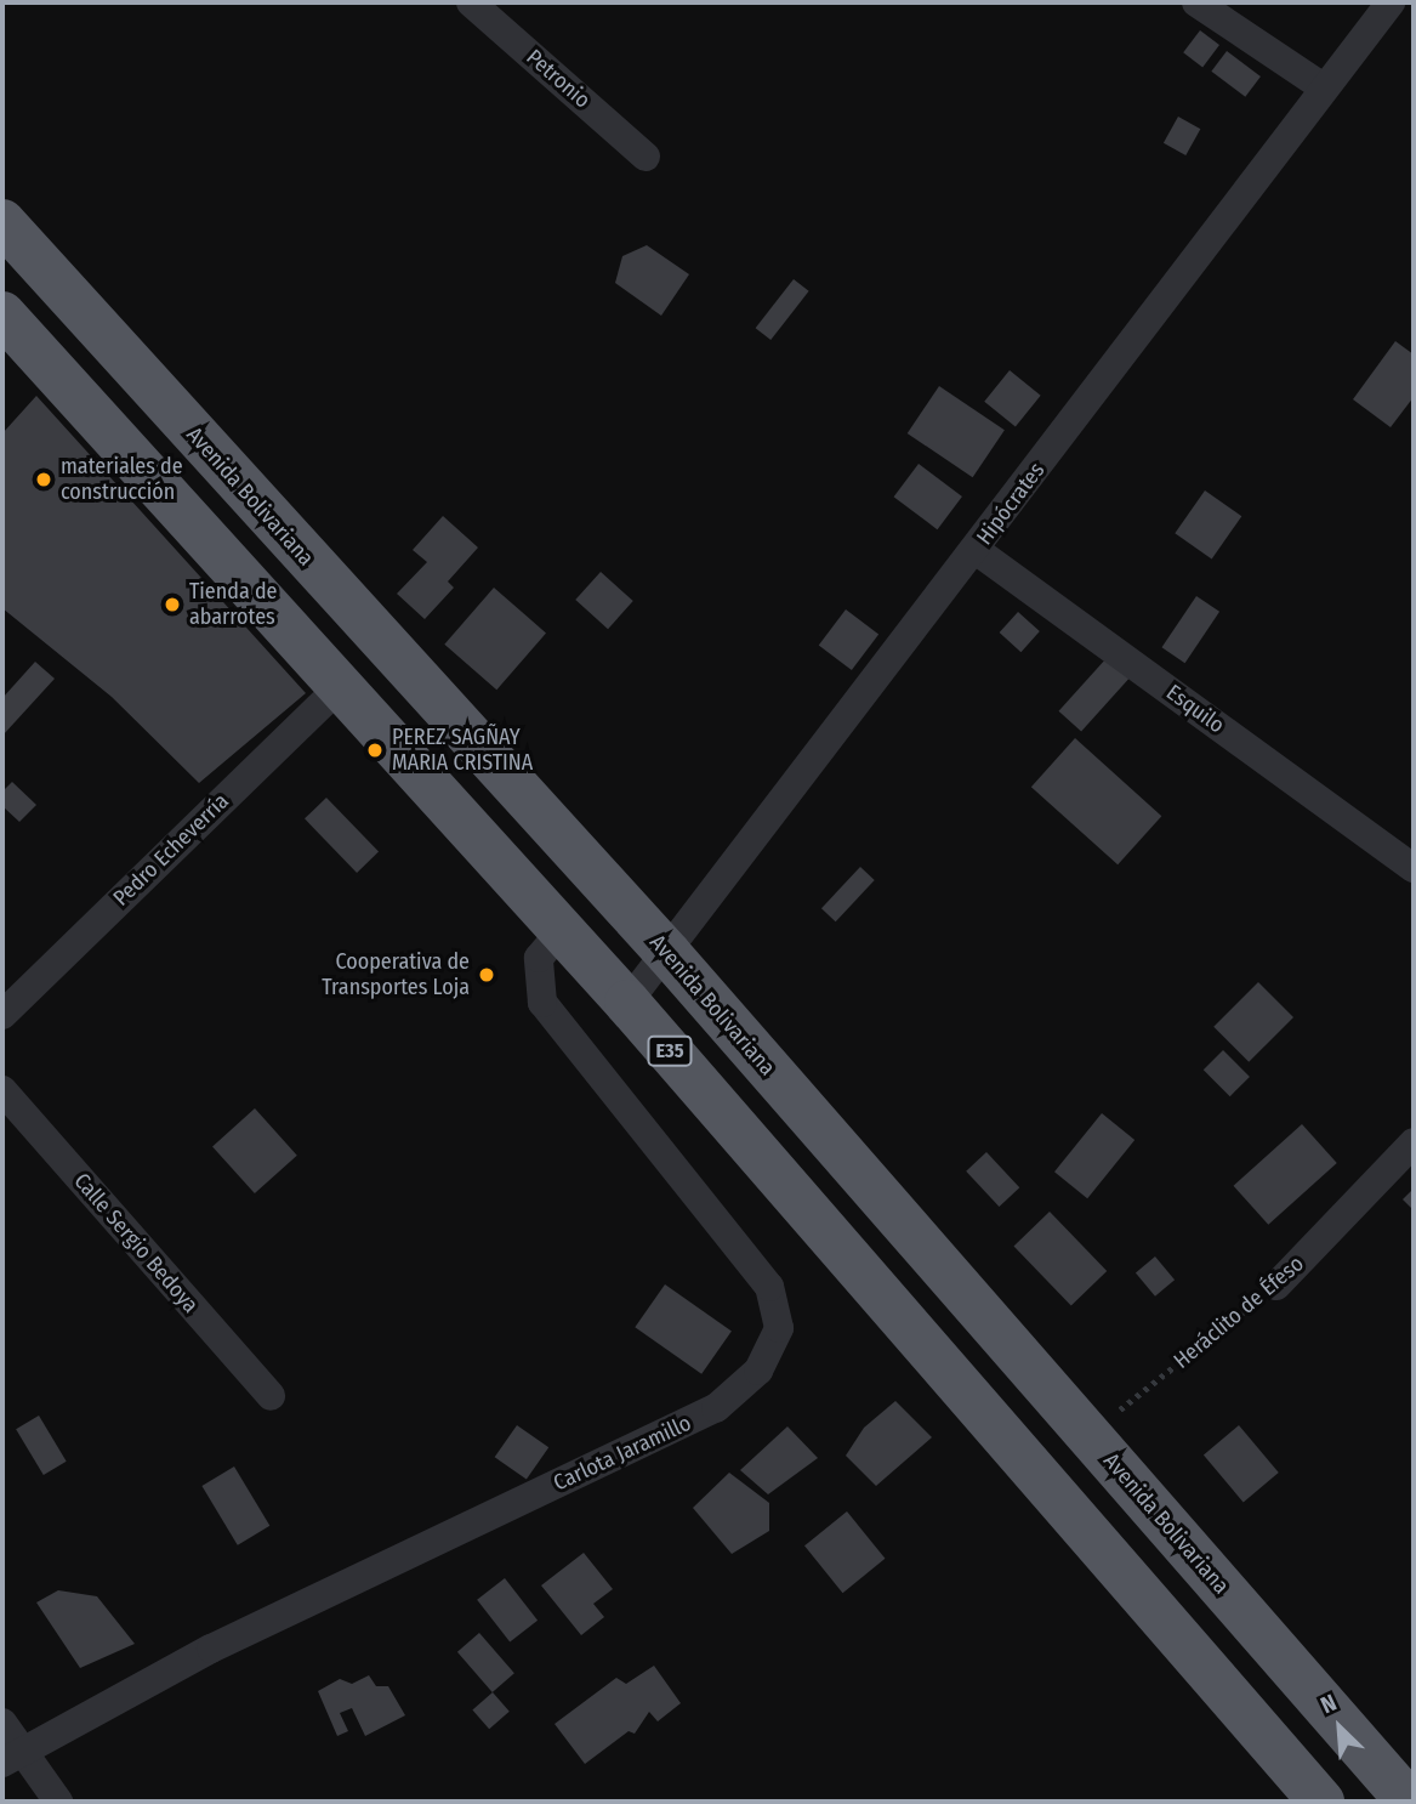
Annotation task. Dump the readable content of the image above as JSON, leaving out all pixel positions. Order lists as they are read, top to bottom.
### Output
{
  "streets": {
    "highway": ["Avenida Bolivariana", "E35"],
    "street": [
      "Petronio",
      "Hipócrates",
      "Esquilo",
      "Pedro Echeverría",
      "Calle Sergio Bedoya",
      "Heráclito de Éfeso",
      "Carlota Jaramillo"
    ]
  },
  "crossings": [
    ["Avenida Bolivariana", "Hipócrates"],
    ["Avenida Bolivariana", "Heráclito de Éfeso"],
    ["Hipócrates", "Esquilo"],
    ["Hipócrates", "E35"],
    ["Pedro Echeverría", "E35"],
    ["E35", "Carlota Jaramillo"]
  ],
  "places": [
    "materiales de construcción",
    "Tienda de abarrotes",
    "PEREZ SAGÑAY MARIA CRISTINA",
    "Cooperativa de Transportes Loja"
  ],
  "north": "top left"
}
